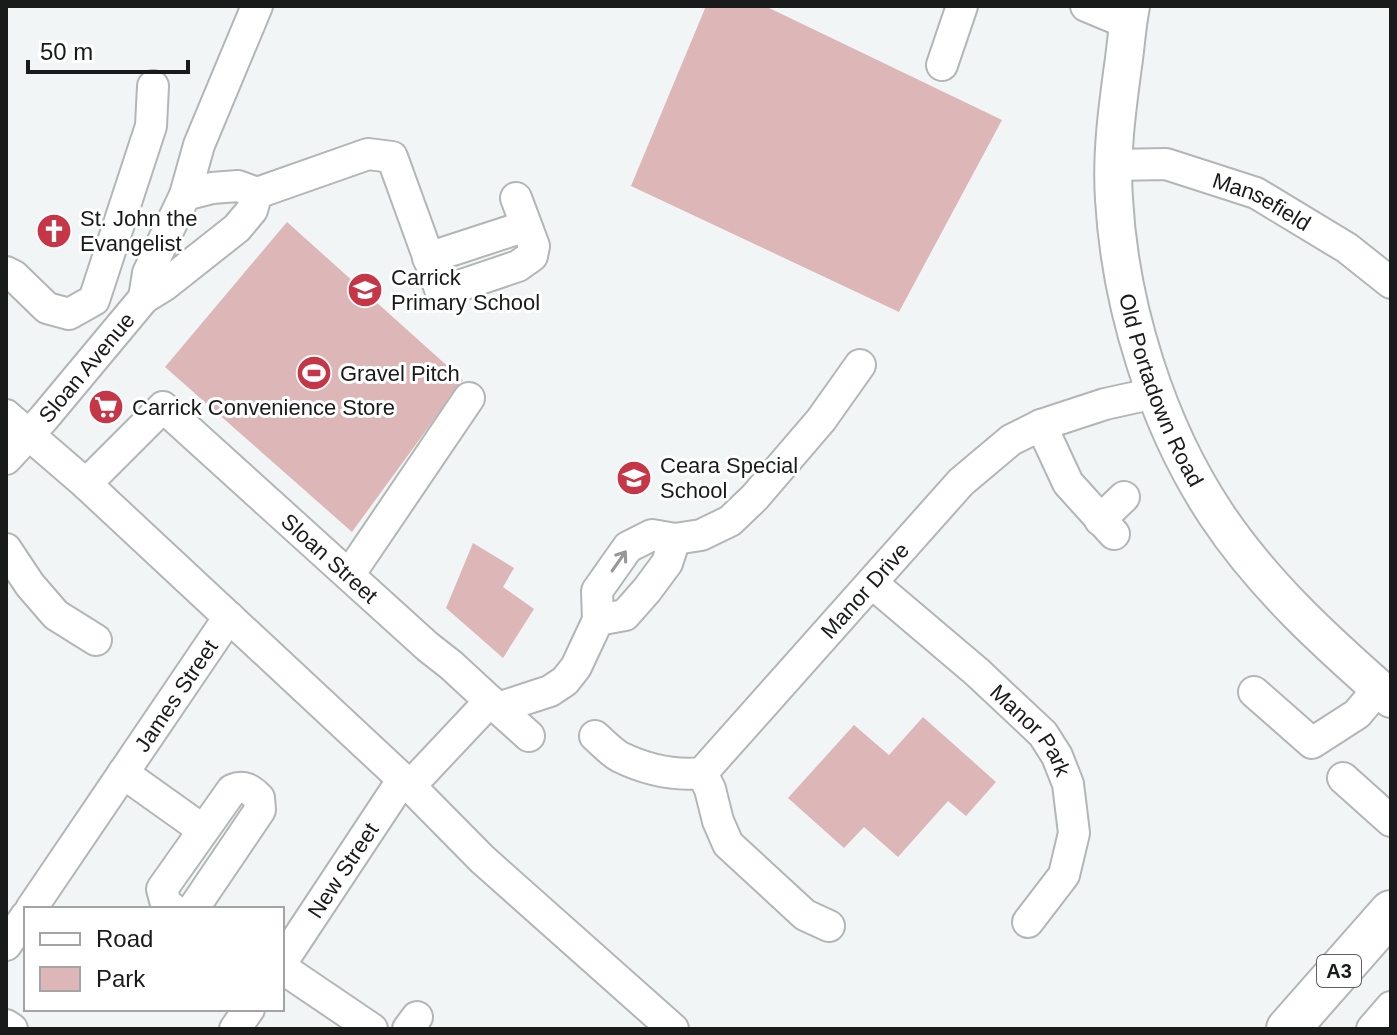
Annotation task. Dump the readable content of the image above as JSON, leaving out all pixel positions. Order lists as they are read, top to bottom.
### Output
{
  "streets": {
    "highway": ["A3"],
    "main road": ["Old Portadown Road"],
    "street": [
      "Mansefield",
      "Sloan Avenue",
      "Sloan Street",
      "Manor Drive",
      "James Street",
      "Manor Park",
      "New Street"
    ]
  },
  "crossings": [
    ["Mansefield", "Old Portadown Road"],
    ["Old Portadown Road", "Manor Drive"],
    ["Manor Drive", "Manor Park"]
  ],
  "places": {
    "church": ["St. John the Evangelist"],
    "school or university": ["Carrick Primary School", "Ceara Special School"],
    "sports": ["Gravel Pitch"],
    "supermarket": ["Carrick Convenience Store"]
  },
  "legend": ["Road", "Park"],
  "scale_bar": "50 m"
}
